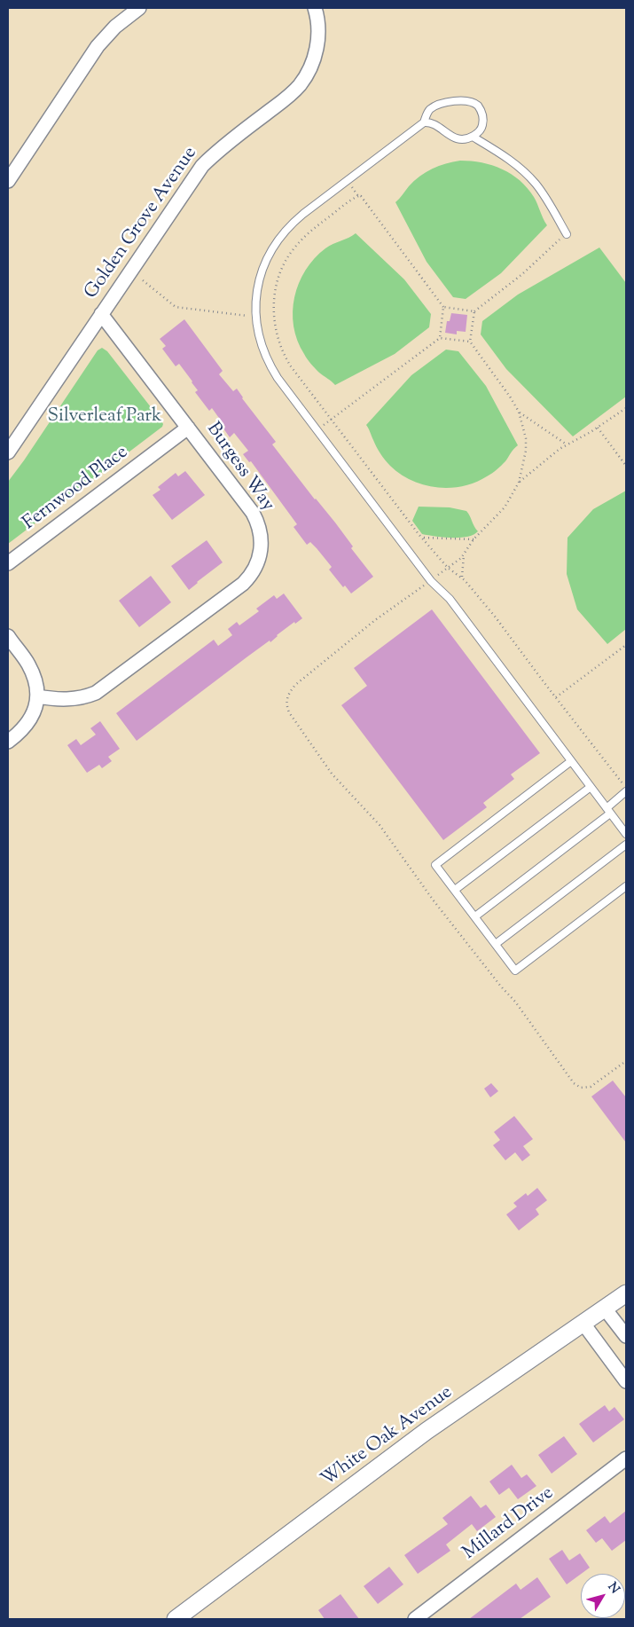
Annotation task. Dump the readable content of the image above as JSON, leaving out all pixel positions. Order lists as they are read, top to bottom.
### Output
{
  "streets": {
    "street": [
      "Golden Grove Avenue",
      "Burgess Way",
      "Fernwood Place",
      "White Oak Avenue",
      "Millard Drive"
    ]
  },
  "crossings": [
    ["Golden Grove Avenue", "Burgess Way"],
    ["Burgess Way", "Fernwood Place"]
  ],
  "parks": ["Silverleaf Park"],
  "north": "top right"
}
